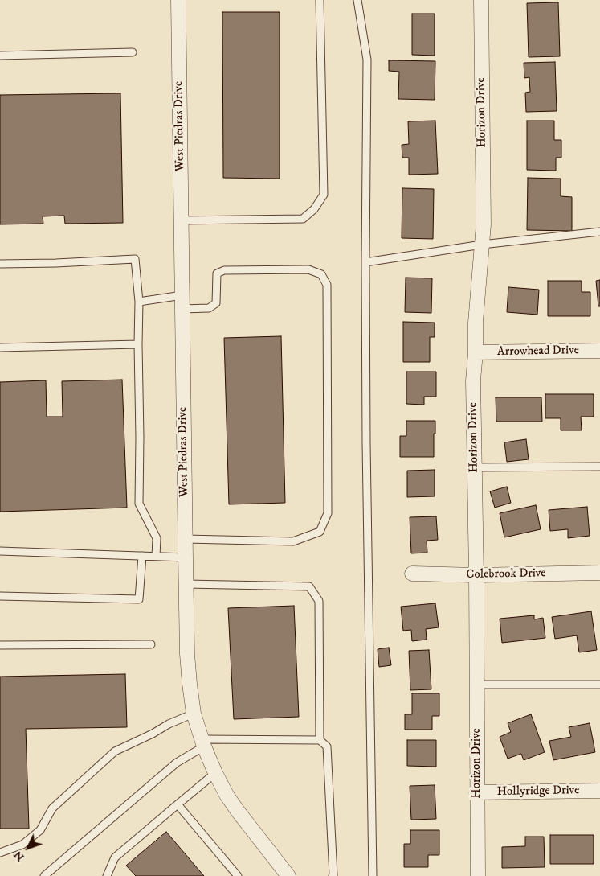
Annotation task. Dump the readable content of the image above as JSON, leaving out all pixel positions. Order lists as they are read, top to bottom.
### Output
{
  "streets": {
    "street": [
      "Horizon Drive",
      "West Piedras Drive",
      "Arrowhead Drive",
      "Colebrook Drive",
      "Hollyridge Drive"
    ]
  },
  "crossings": [
    ["Horizon Drive", "Arrowhead Drive"],
    ["Horizon Drive", "Colebrook Drive"],
    ["Horizon Drive", "Hollyridge Drive"]
  ],
  "north": "bottom left"
}
